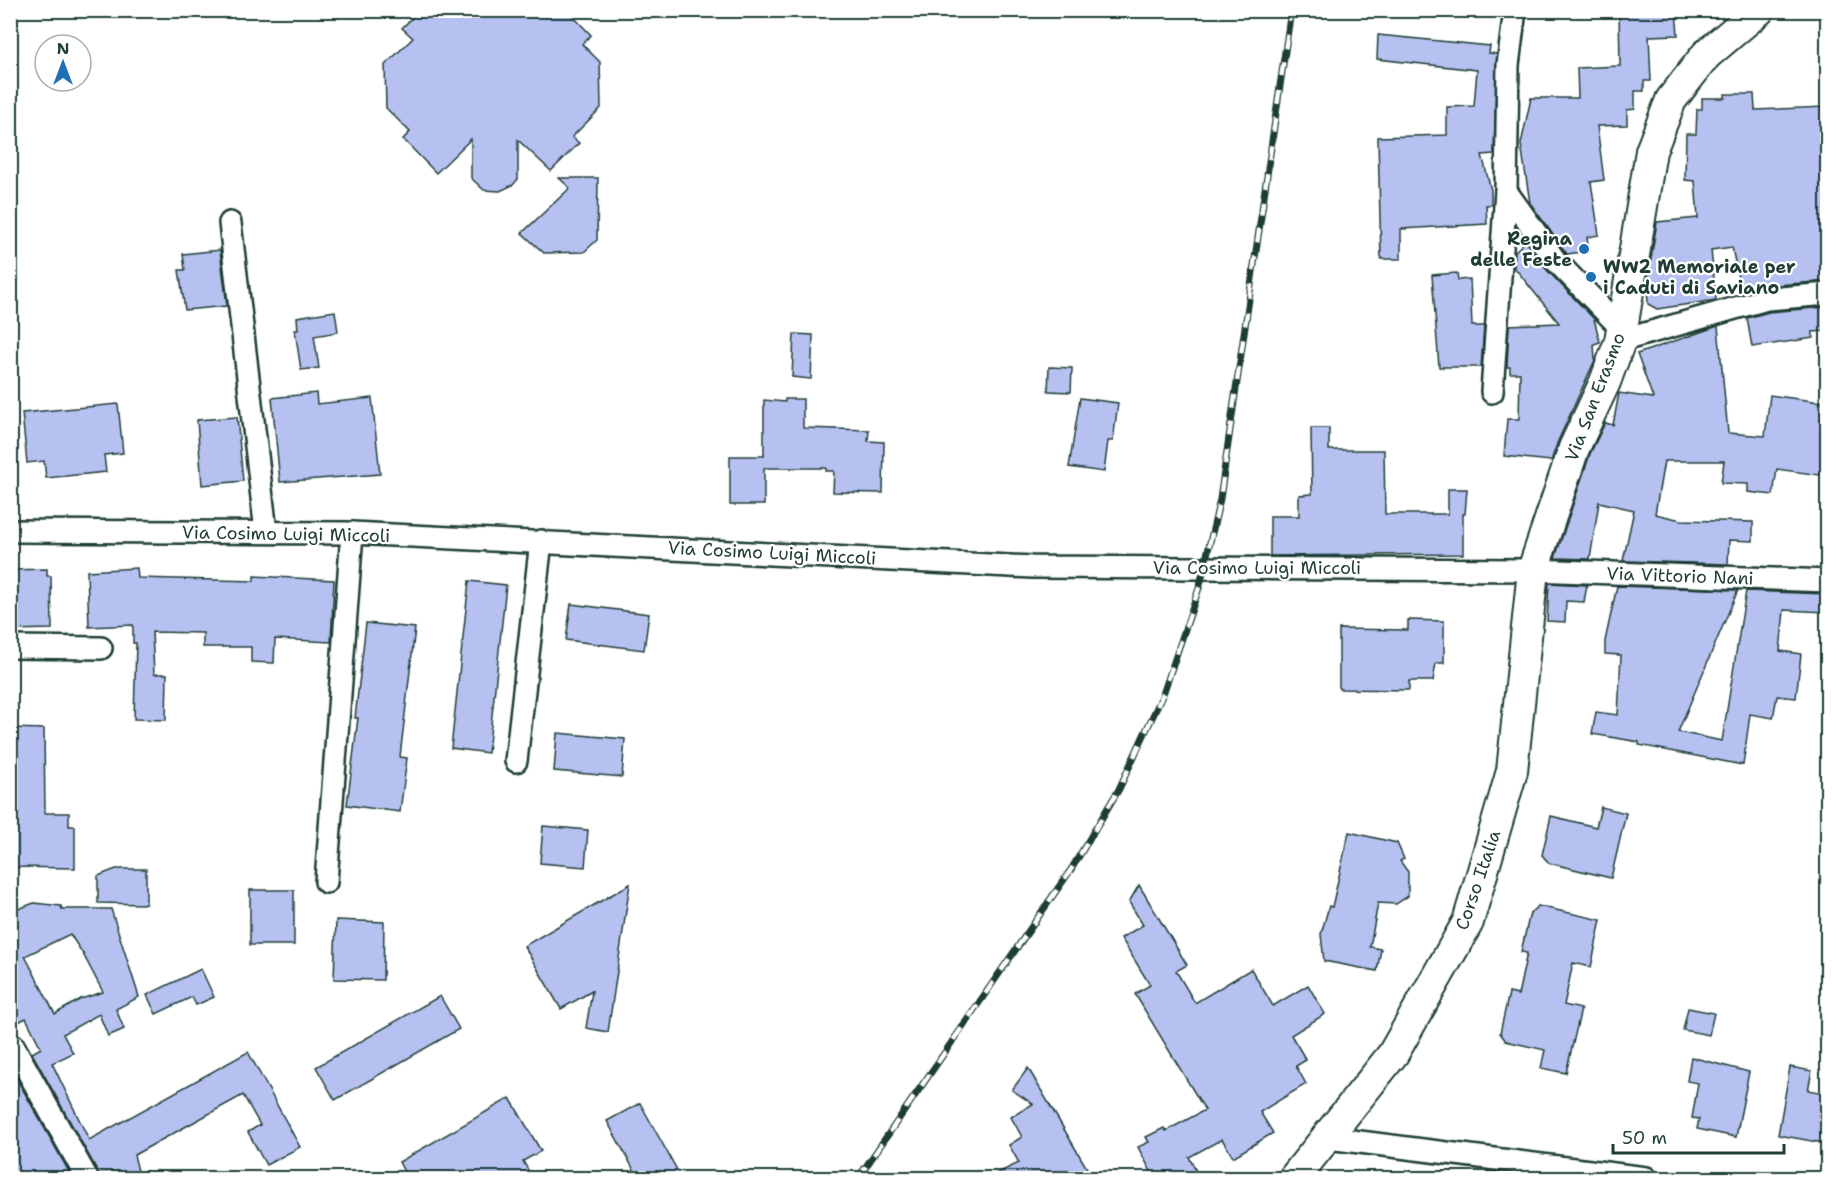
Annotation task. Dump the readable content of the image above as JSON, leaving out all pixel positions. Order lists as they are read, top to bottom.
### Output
{
  "streets": {
    "main road": ["Via San Erasmo", "Corso Italia"],
    "street": ["Via Cosimo Luigi Miccoli", "Via Vittorio Nani"]
  },
  "crossings": [
    ["Via San Erasmo", "Via Cosimo Luigi Miccoli"],
    ["Via San Erasmo", "Via Vittorio Nani"],
    ["Via San Erasmo", "Corso Italia"],
    ["Via Cosimo Luigi Miccoli", "Via Vittorio Nani"],
    ["Via Cosimo Luigi Miccoli", "Corso Italia"],
    ["Via Vittorio Nani", "Corso Italia"]
  ],
  "places": ["Regina delle Feste", "WW2 Memoriale per i Caduti di Saviano"],
  "scale_bar": "50 m",
  "north": "top"
}
